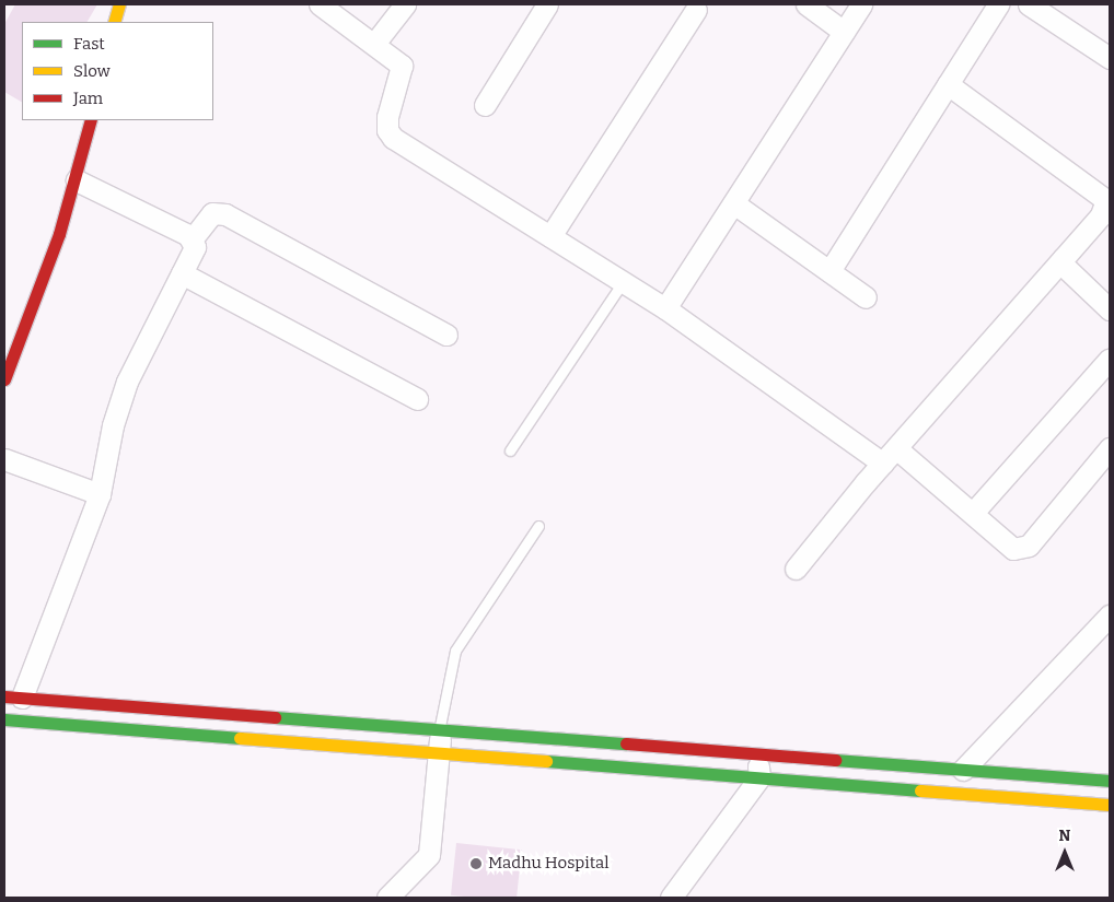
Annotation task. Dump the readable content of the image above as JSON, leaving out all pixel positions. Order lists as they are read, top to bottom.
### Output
{
  "places": ["Madhu Hospital"],
  "legend": ["Fast", "Slow", "Jam"],
  "north": "top"
}
